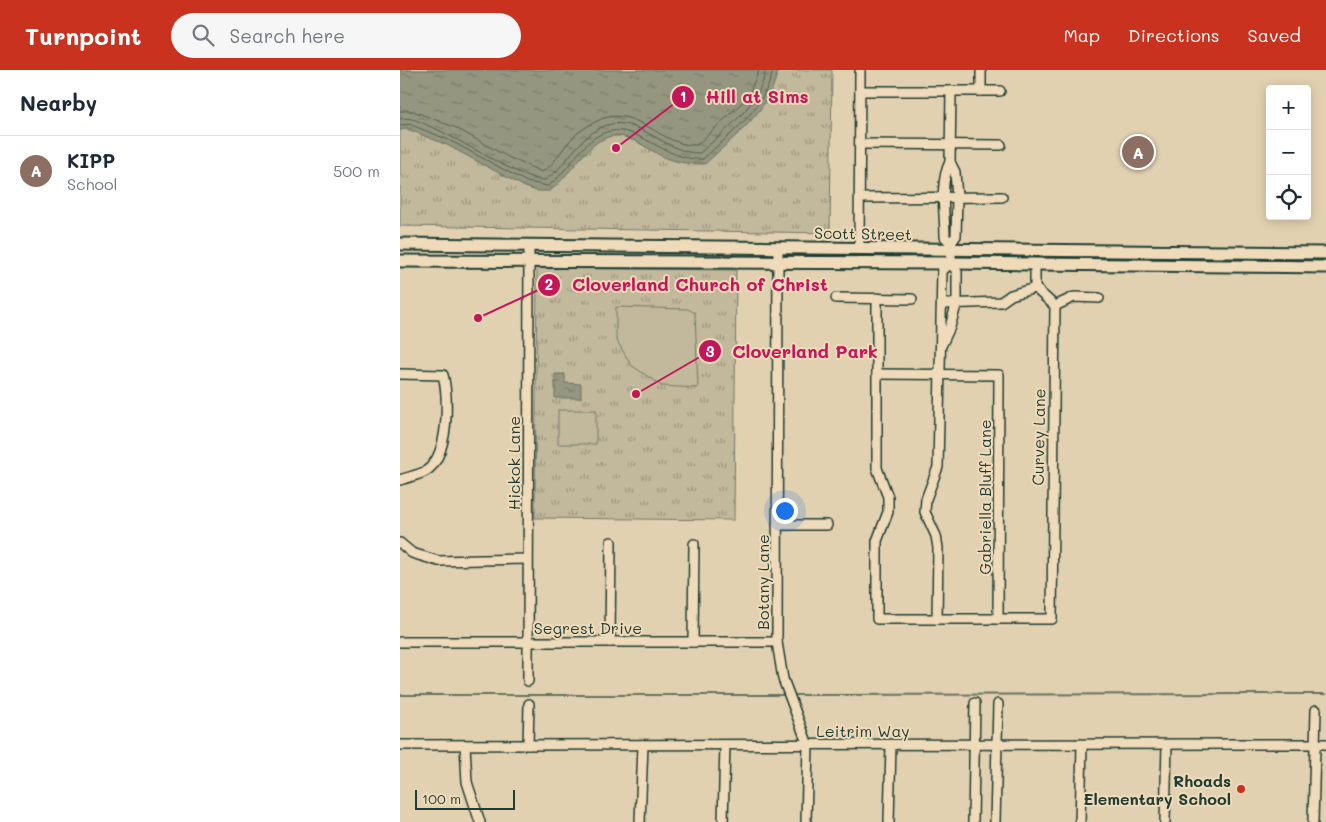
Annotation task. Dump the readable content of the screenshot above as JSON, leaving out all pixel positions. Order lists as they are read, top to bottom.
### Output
{
  "streets": {
    "main road": ["Scott Street"],
    "street": [
      "Curvey Lane",
      "Hickok Lane",
      "Gabriella Bluff Lane",
      "Botany Lane",
      "Segrest Drive",
      "Leitrim Way"
    ]
  },
  "crossings": [
    ["Scott Street", "Hickok Lane"],
    ["Scott Street", "Botany Lane"],
    ["Curvey Lane", "Gabriella Bluff Lane"],
    ["Hickok Lane", "Segrest Drive"],
    ["Botany Lane", "Segrest Drive"],
    ["Botany Lane", "Leitrim Way"]
  ],
  "places": [
    "Hill at Sims",
    "Cloverland Church of Christ",
    "Cloverland Park",
    "Rhoads Elementary School"
  ],
  "scale_bar": "100 m",
  "page": {
    "header": "Turnpoint",
    "search": "Search here",
    "nav": ["Map", "Directions", "Saved"],
    "heading": "Nearby",
    "map_buttons": ["+", "−"],
    "pins": "A",
    "list": [
      {
        "mark": "A",
        "name": "KIPP",
        "note": "School",
        "value": "500 m"
      }
    ],
    "scale": "100 m"
  }
}
